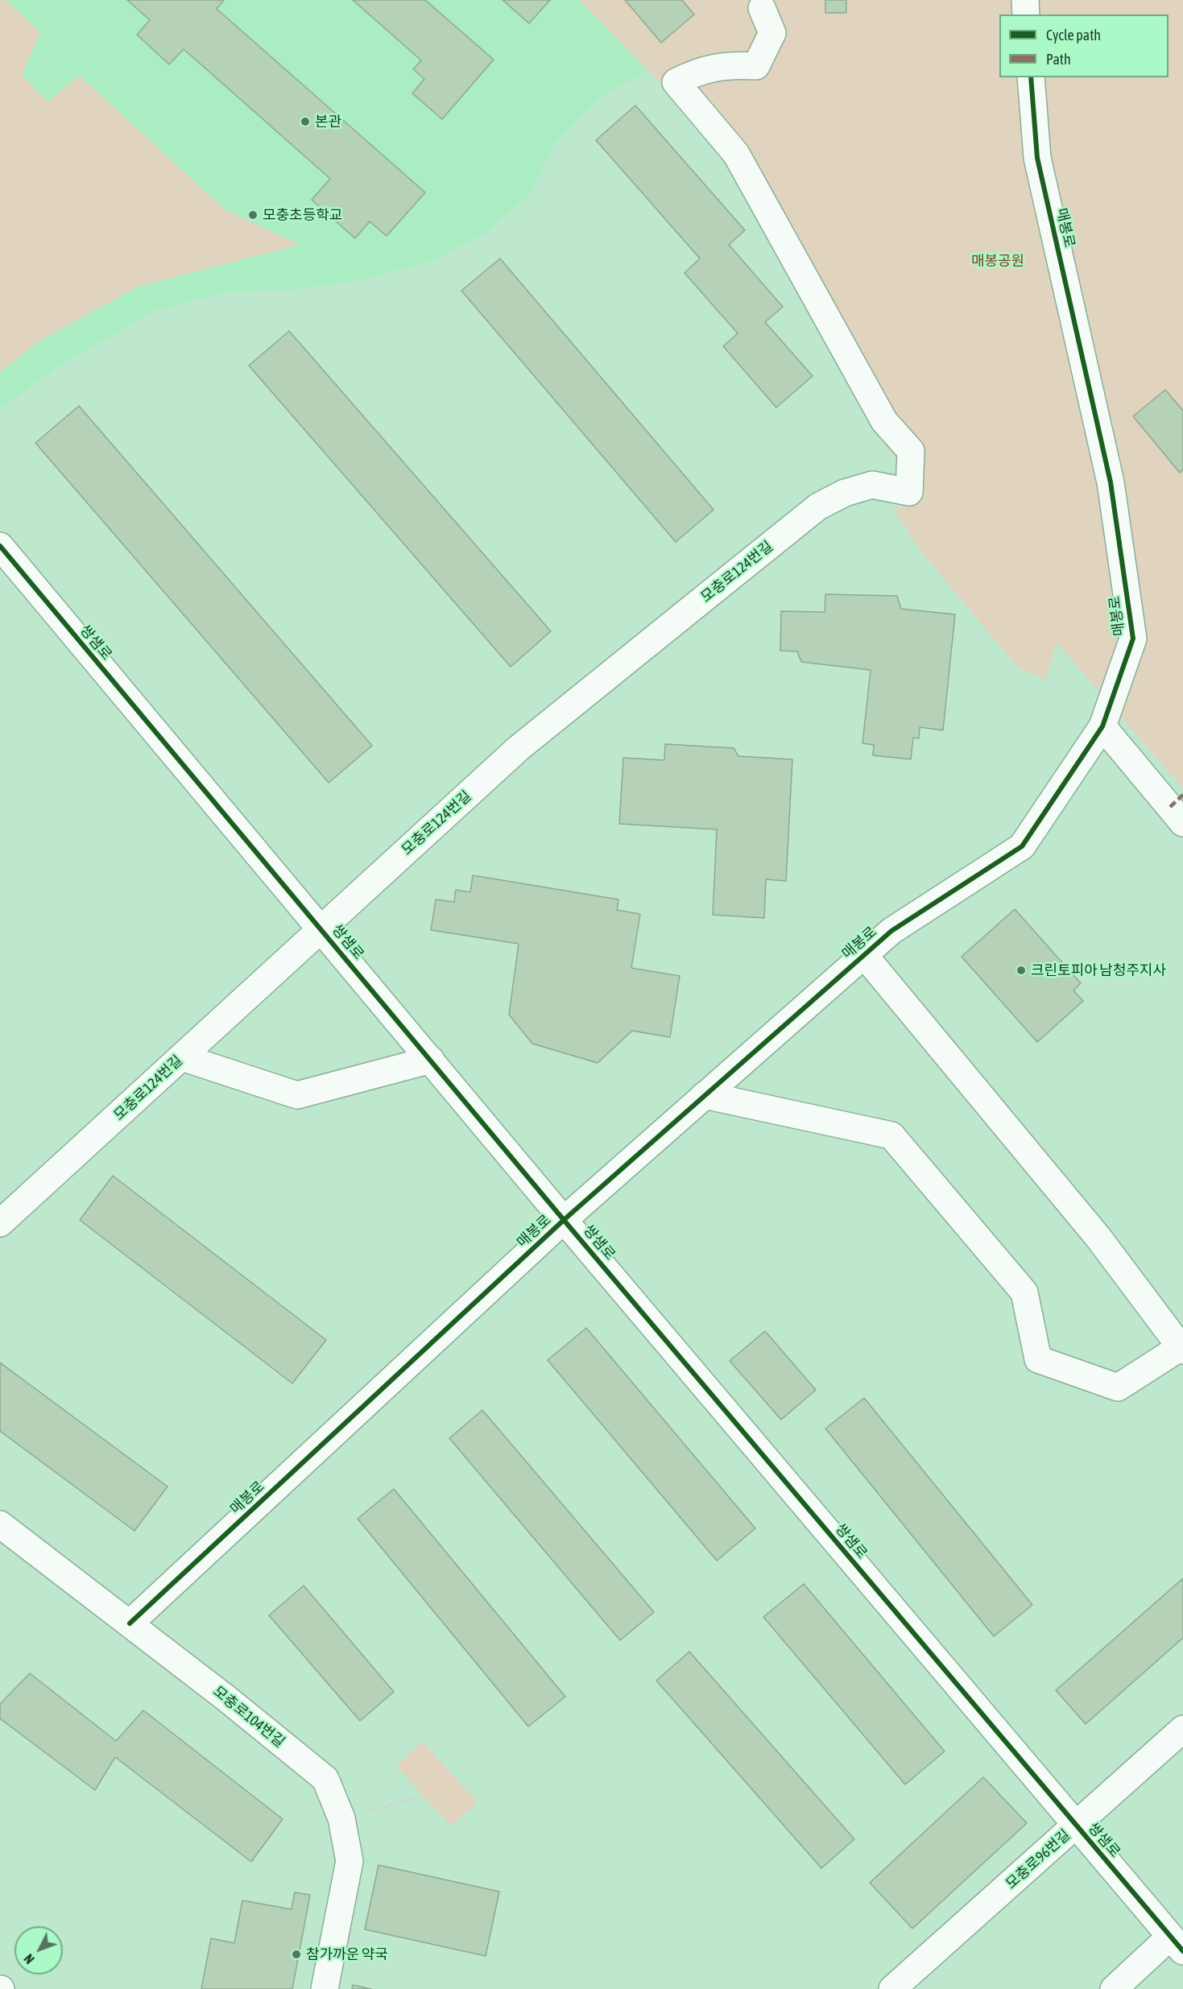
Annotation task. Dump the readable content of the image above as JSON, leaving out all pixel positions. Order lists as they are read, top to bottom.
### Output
{
  "streets": {
    "street": [
      "매봉로",
      "모충로124번길",
      "쌍샘로",
      "모충로104번길",
      "모충로96번길"
    ]
  },
  "crossings": [
    ["매봉로", "쌍샘로"],
    ["매봉로", "모충로104번길"],
    ["모충로124번길", "쌍샘로"],
    ["쌍샘로", "모충로96번길"]
  ],
  "parks": ["매봉공원"],
  "places": [
    "본관",
    "모충초등학교",
    "크린토피아 남청주지사",
    "참가까운 약국"
  ],
  "legend": ["Cycle path", "Path"],
  "north": "bottom left"
}
